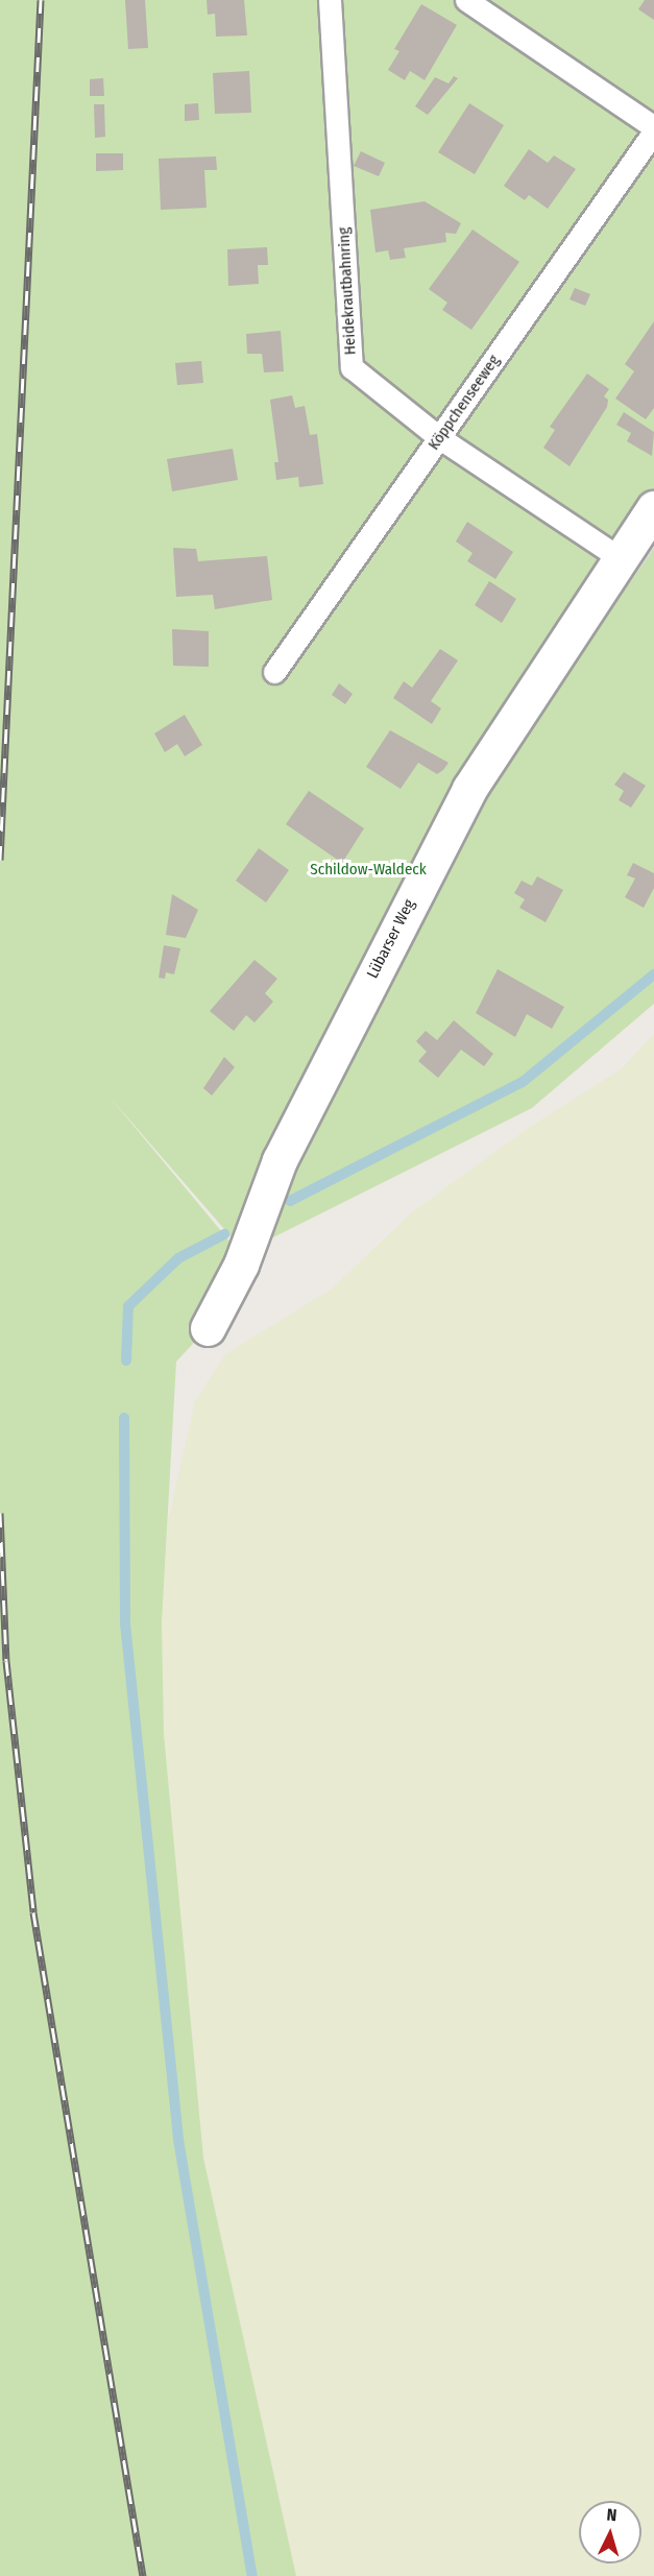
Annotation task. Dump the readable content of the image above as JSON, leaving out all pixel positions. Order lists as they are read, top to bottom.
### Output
{
  "streets": {
    "street": ["Lübarser Weg"],
    "lane": ["Heidekrautbahnring", "Köppchenseeweg"]
  },
  "crossings": [
    ["Heidekrautbahnring", "Köppchenseeweg"],
    ["Heidekrautbahnring", "Lübarser Weg"]
  ],
  "parks": ["Schildow-Waldeck"],
  "north": "top"
}
